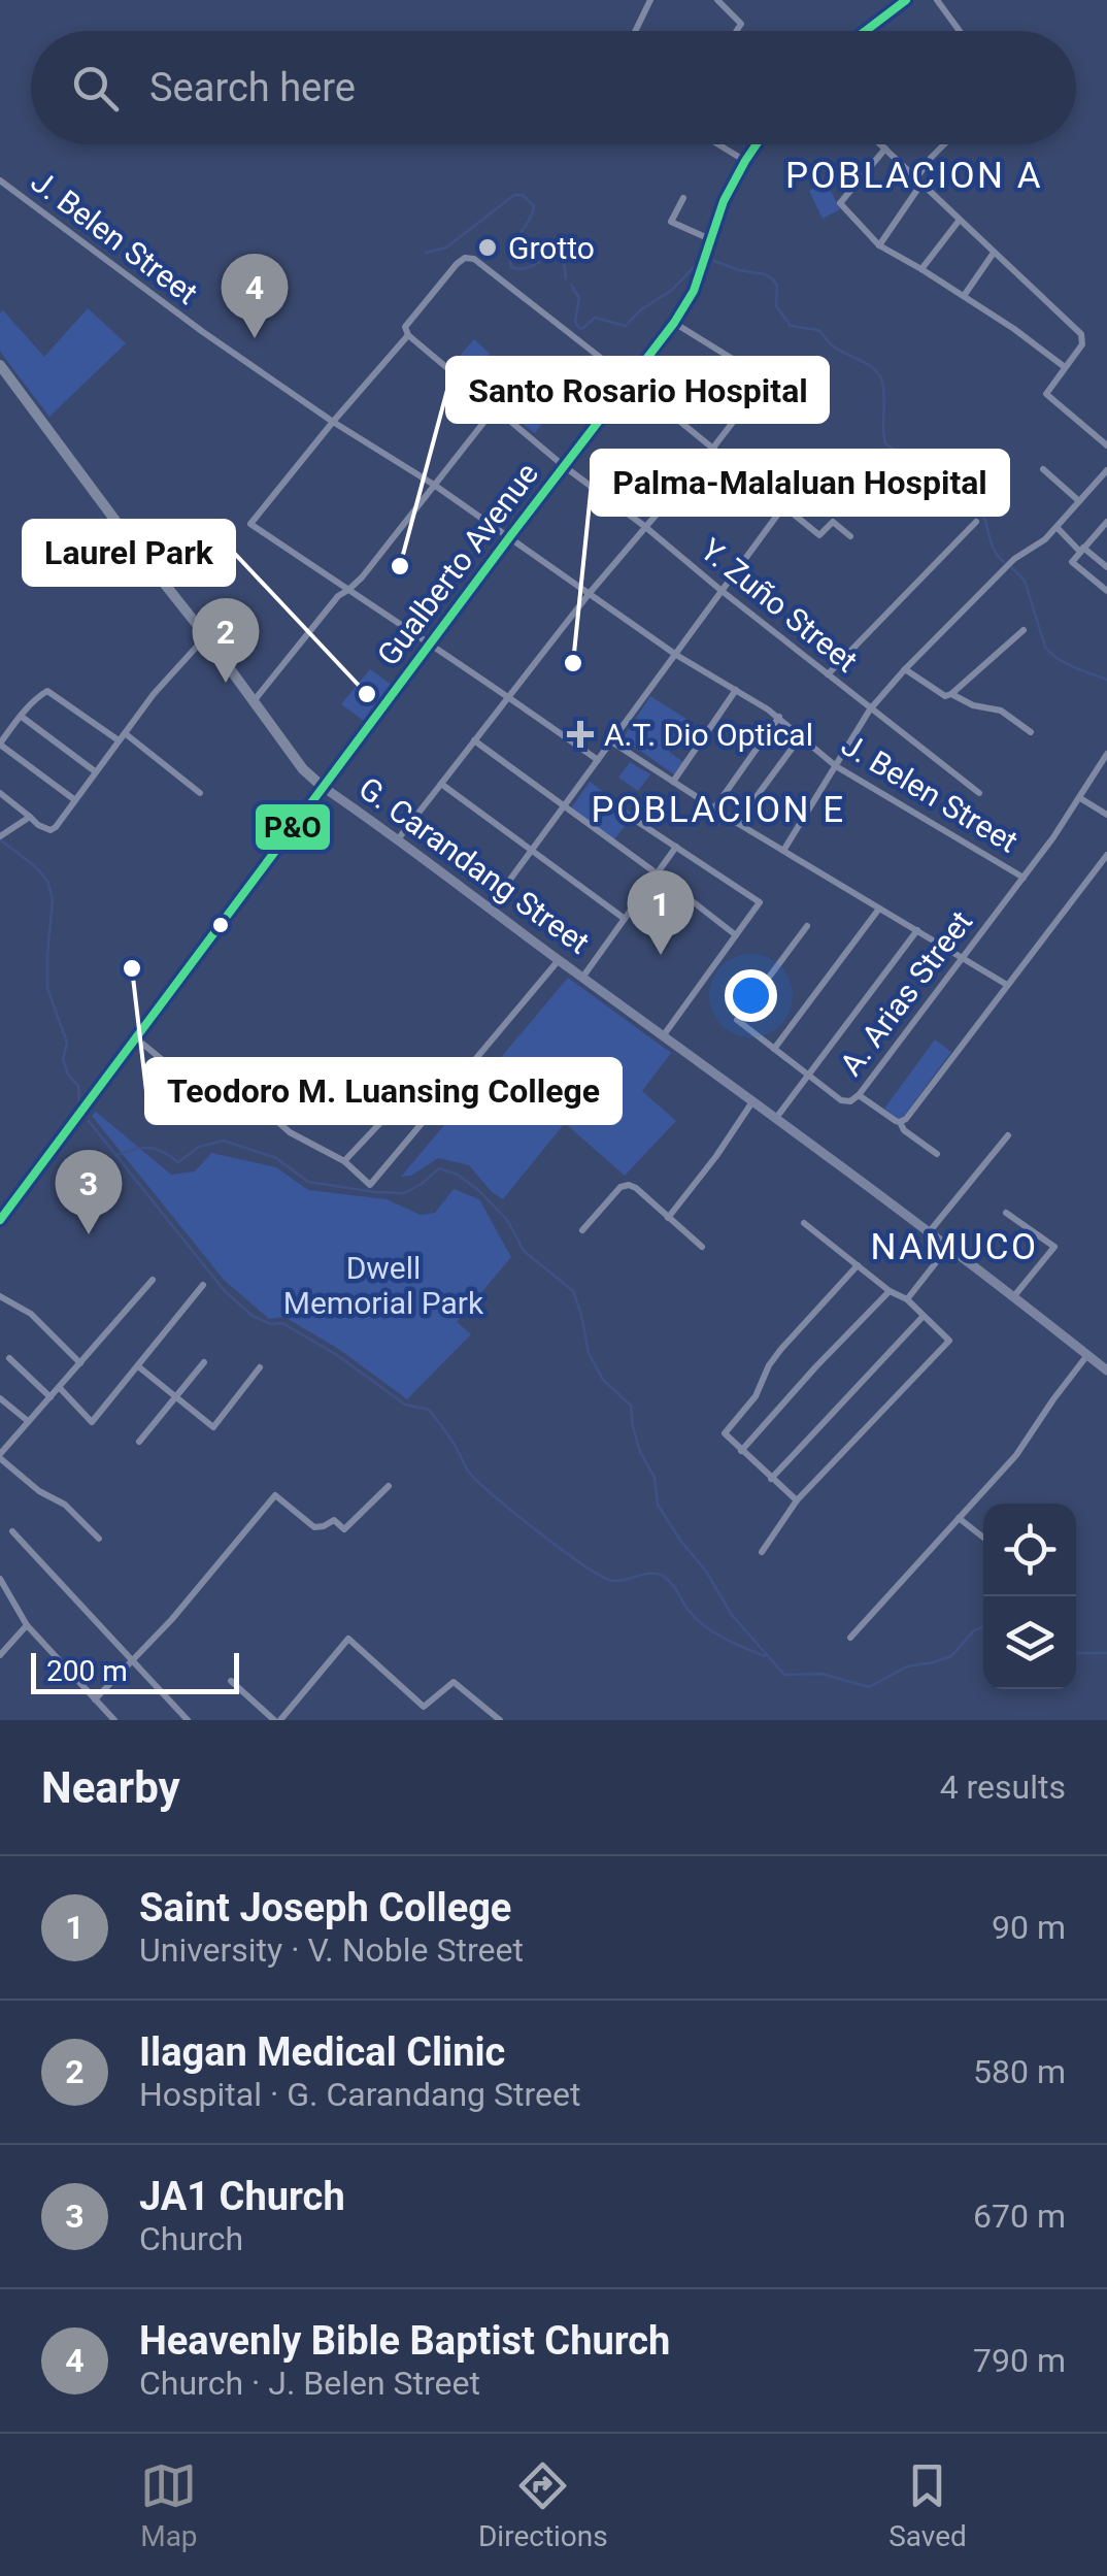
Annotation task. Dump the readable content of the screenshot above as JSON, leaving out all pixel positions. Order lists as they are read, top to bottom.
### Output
{
  "streets": {
    "main road": ["Gualberto Avenue", "G. Carandang Street"],
    "street": ["J. Belen Street", "Y. Zuño Street", "A. Arias Street"]
  },
  "crossings": [
    ["J. Belen Street", "Gualberto Avenue"],
    ["J. Belen Street", "A. Arias Street"],
    ["Gualberto Avenue", "Y. Zuño Street"],
    ["Gualberto Avenue", "G. Carandang Street"]
  ],
  "districts": ["POBLACION A", "POBLACION E", "NAMUCO"],
  "parks": ["Dwell Memorial Park"],
  "places": {
    "other": [
      "Grotto",
      "Santo Rosario Hospital",
      "Palma-Malaluan Hospital",
      "Laurel Park",
      "Teodoro M. Luansing College"
    ],
    "health": ["A.T. Dio Optical"]
  },
  "lines": ["transit line P&O"],
  "scale_bar": "200 m",
  "page": {
    "search": "Search here",
    "pins": [
      "4",
      "2",
      "1",
      "3"
    ],
    "scale": "200 m",
    "heading": ["Nearby", "4 results"],
    "list": [
      {
        "mark": "1",
        "name": "Saint Joseph College",
        "note": "University · V. Noble Street",
        "value": "90 m"
      },
      {
        "mark": "2",
        "name": "Ilagan Medical Clinic",
        "note": "Hospital · G. Carandang Street",
        "value": "580 m"
      },
      {
        "mark": "3",
        "name": "JA1 Church",
        "note": "Church",
        "value": "670 m"
      },
      {
        "mark": "4",
        "name": "Heavenly Bible Baptist Church",
        "note": "Church · J. Belen Street",
        "value": "790 m"
      }
    ],
    "nav": ["Map", "Directions", "Saved"]
  }
}
